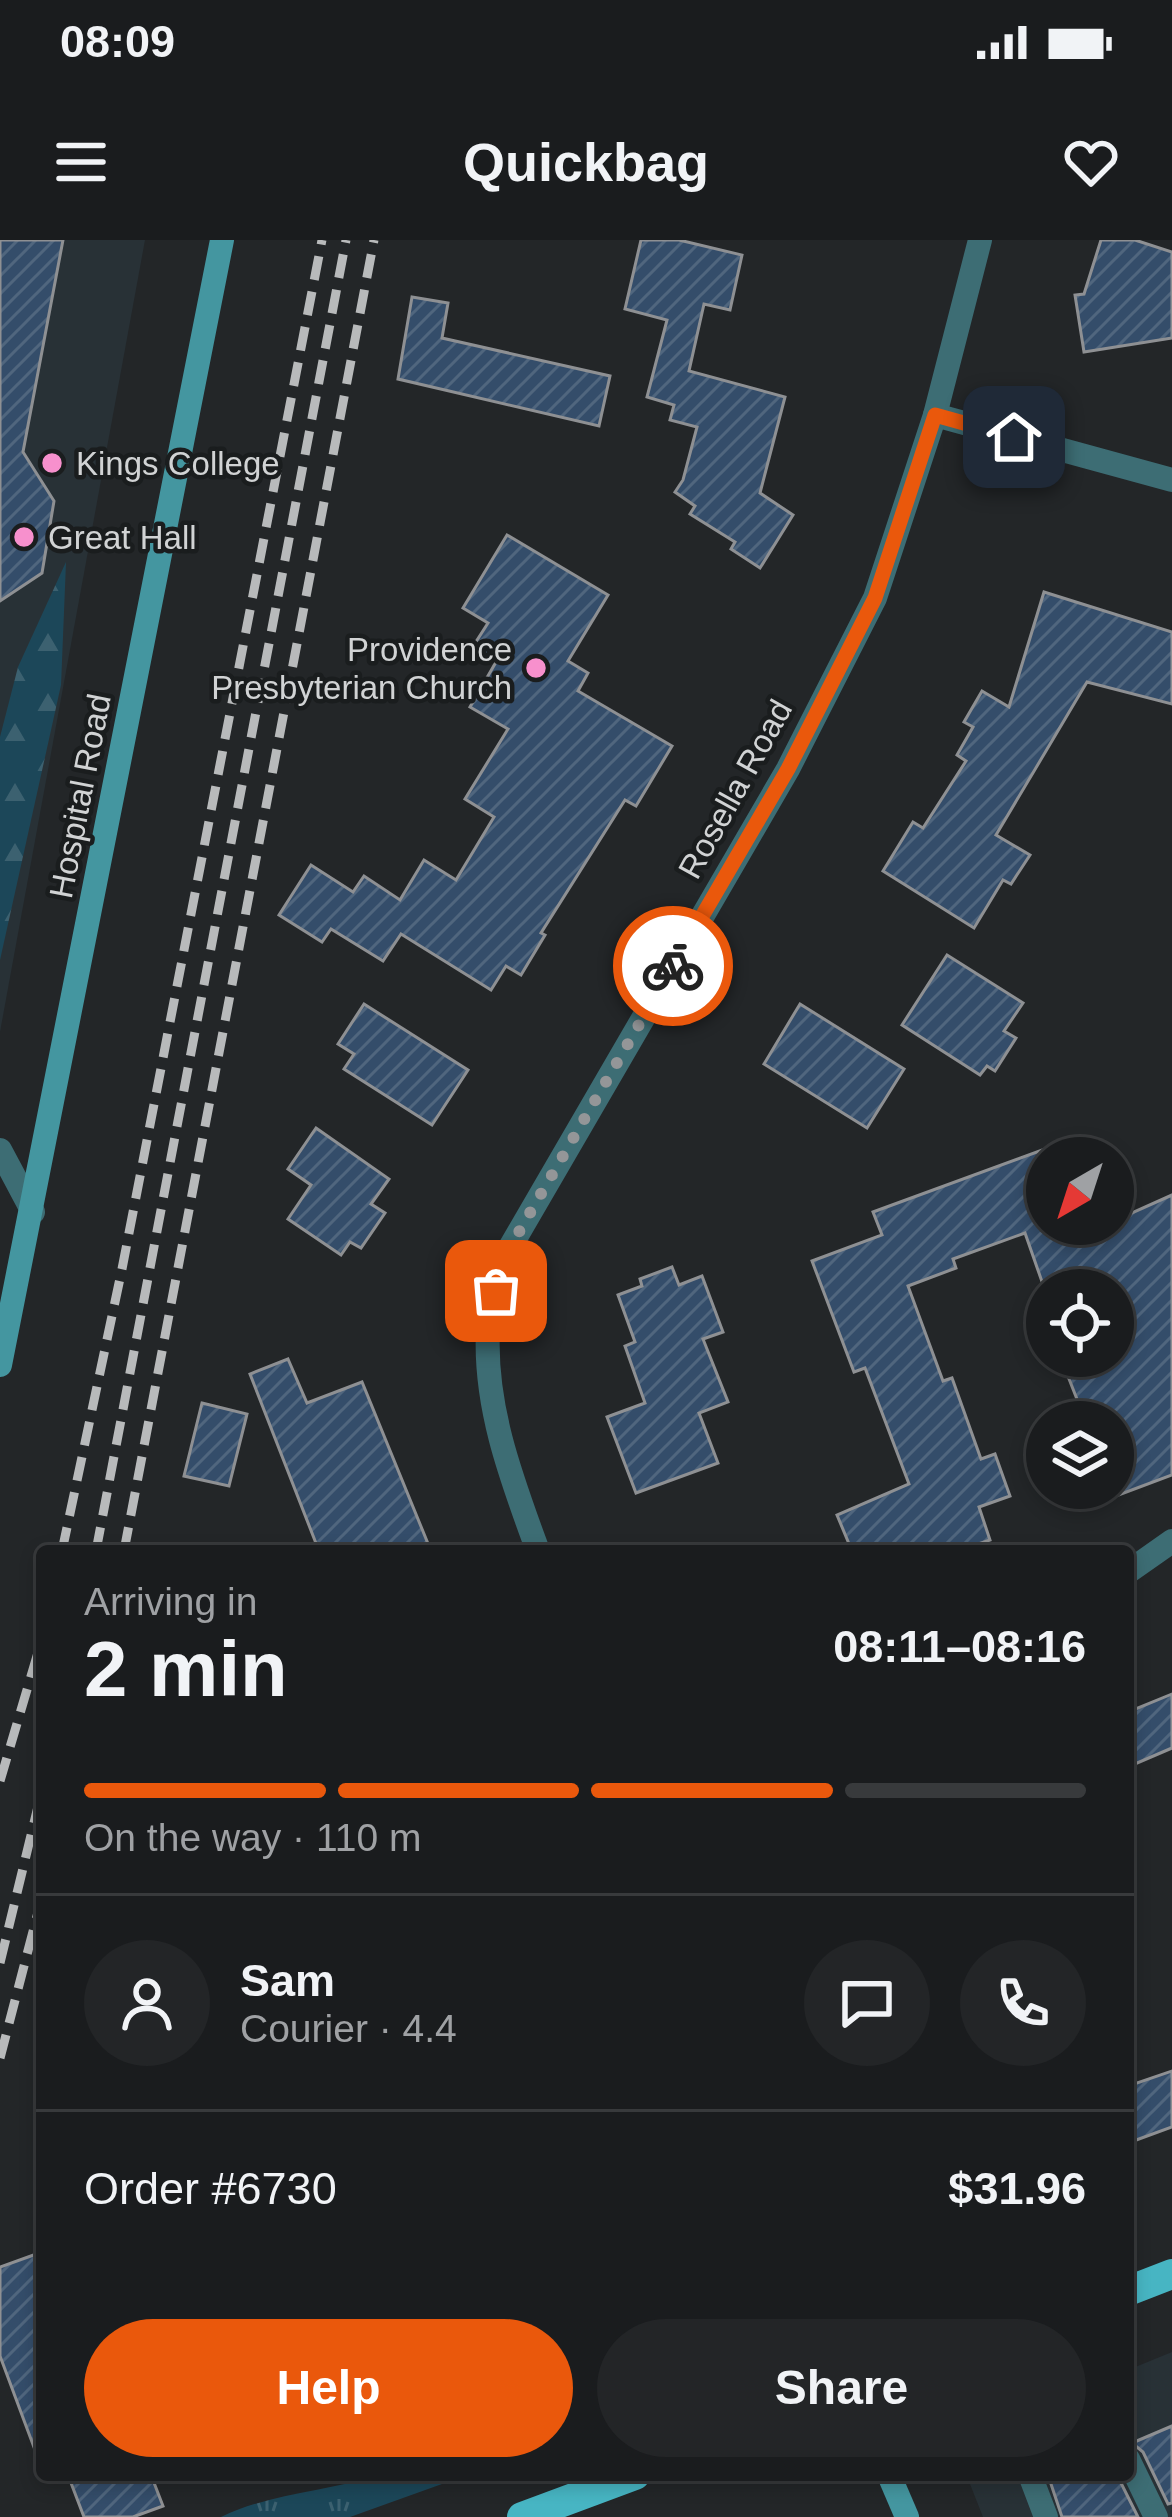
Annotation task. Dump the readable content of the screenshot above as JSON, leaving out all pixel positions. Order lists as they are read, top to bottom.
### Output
{
  "streets": {
    "main road": ["Hospital Road"],
    "street": ["Rosella Road"]
  },
  "places": ["Kings College", "Great Hall", "Providence Presbyterian Church"],
  "north": "bottom left",
  "page": {
    "status": "08:09",
    "header": "Quickbag",
    "heading": ["2 min", "Arriving in", "08:11–08:16"],
    "panel": [
      "Sam",
      "Courier · 4.4",
      "Order #6730",
      "$31.96"
    ],
    "bar": "On the way · 110 m",
    "buttons": ["Help", "Share"]
  }
}
